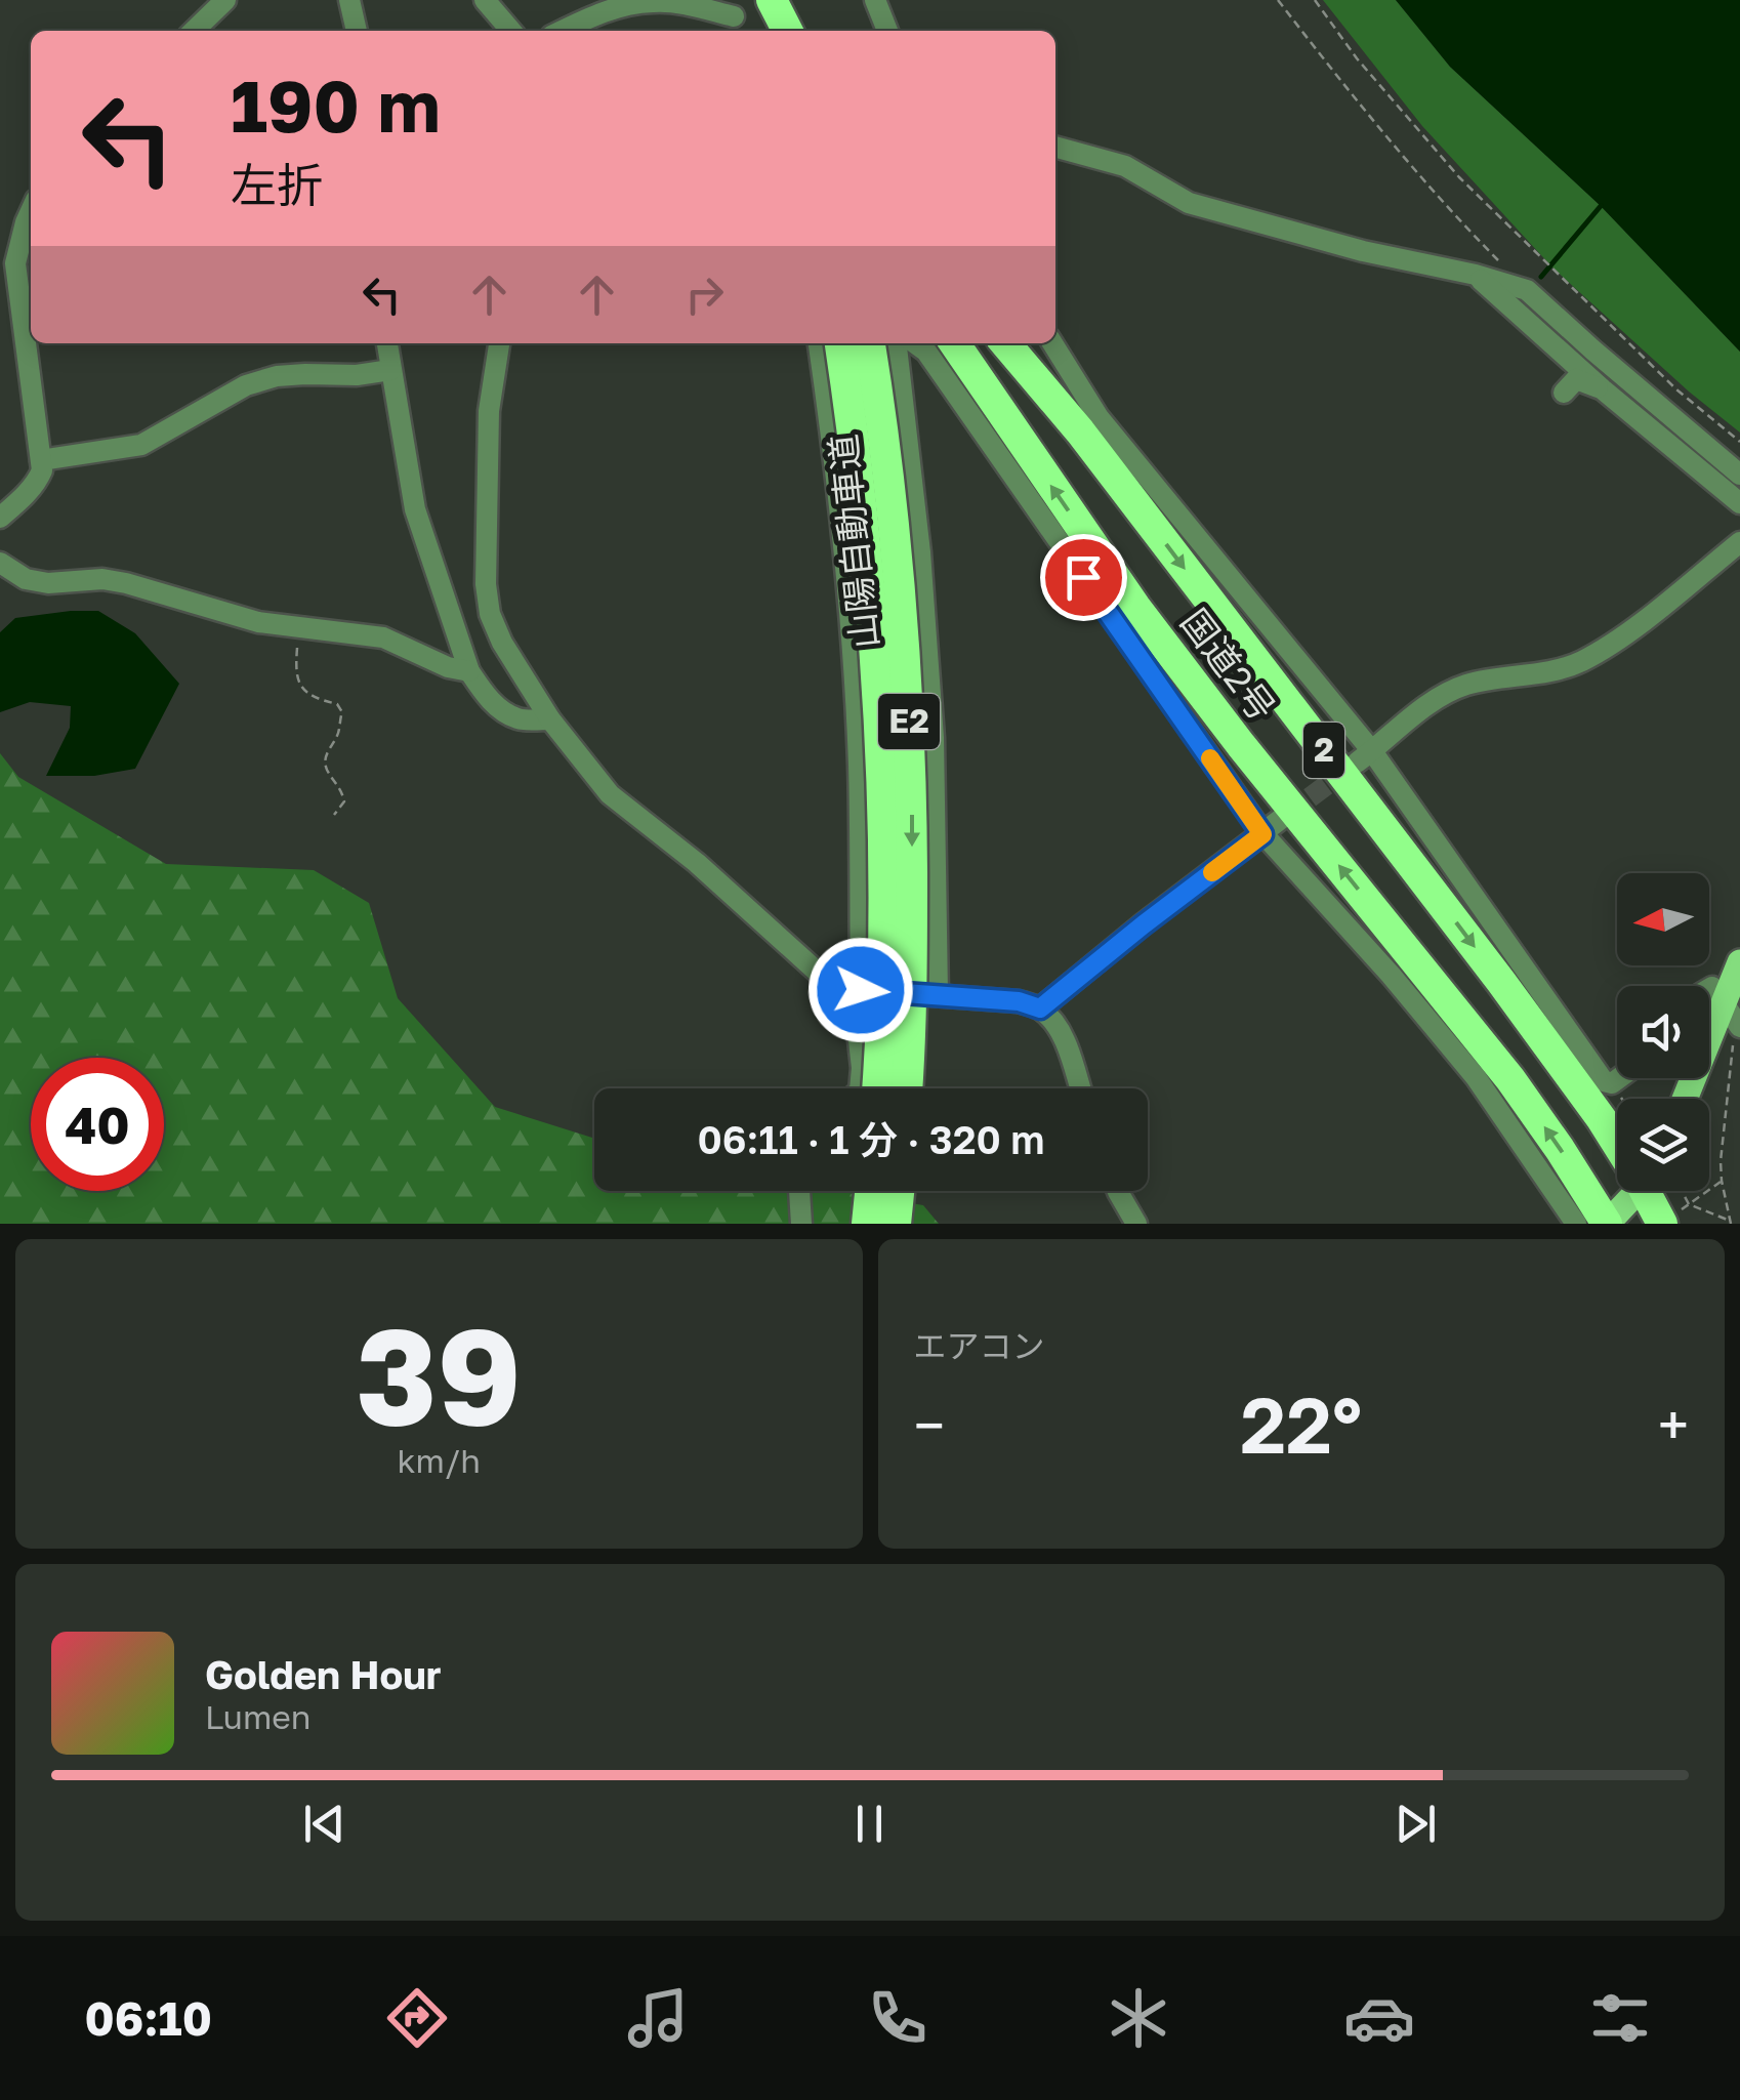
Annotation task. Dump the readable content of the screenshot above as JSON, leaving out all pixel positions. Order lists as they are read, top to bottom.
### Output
{
  "streets": {
    "highway": [
      "山陽自動車道",
      "国道2号",
      "E2",
      "2"
    ]
  },
  "north": "left",
  "page": {
    "turn": ["190 m", "左折"],
    "limit": "40",
    "trip": "06:11 · 1 分 · 320 m",
    "tile": [
      ["39", "km/h"],
      "エアコン"
    ],
    "heat": ["−", "22°", "+"],
    "song": ["Golden Hour", "Lumen"],
    "tabs": "06:10"
  }
}
